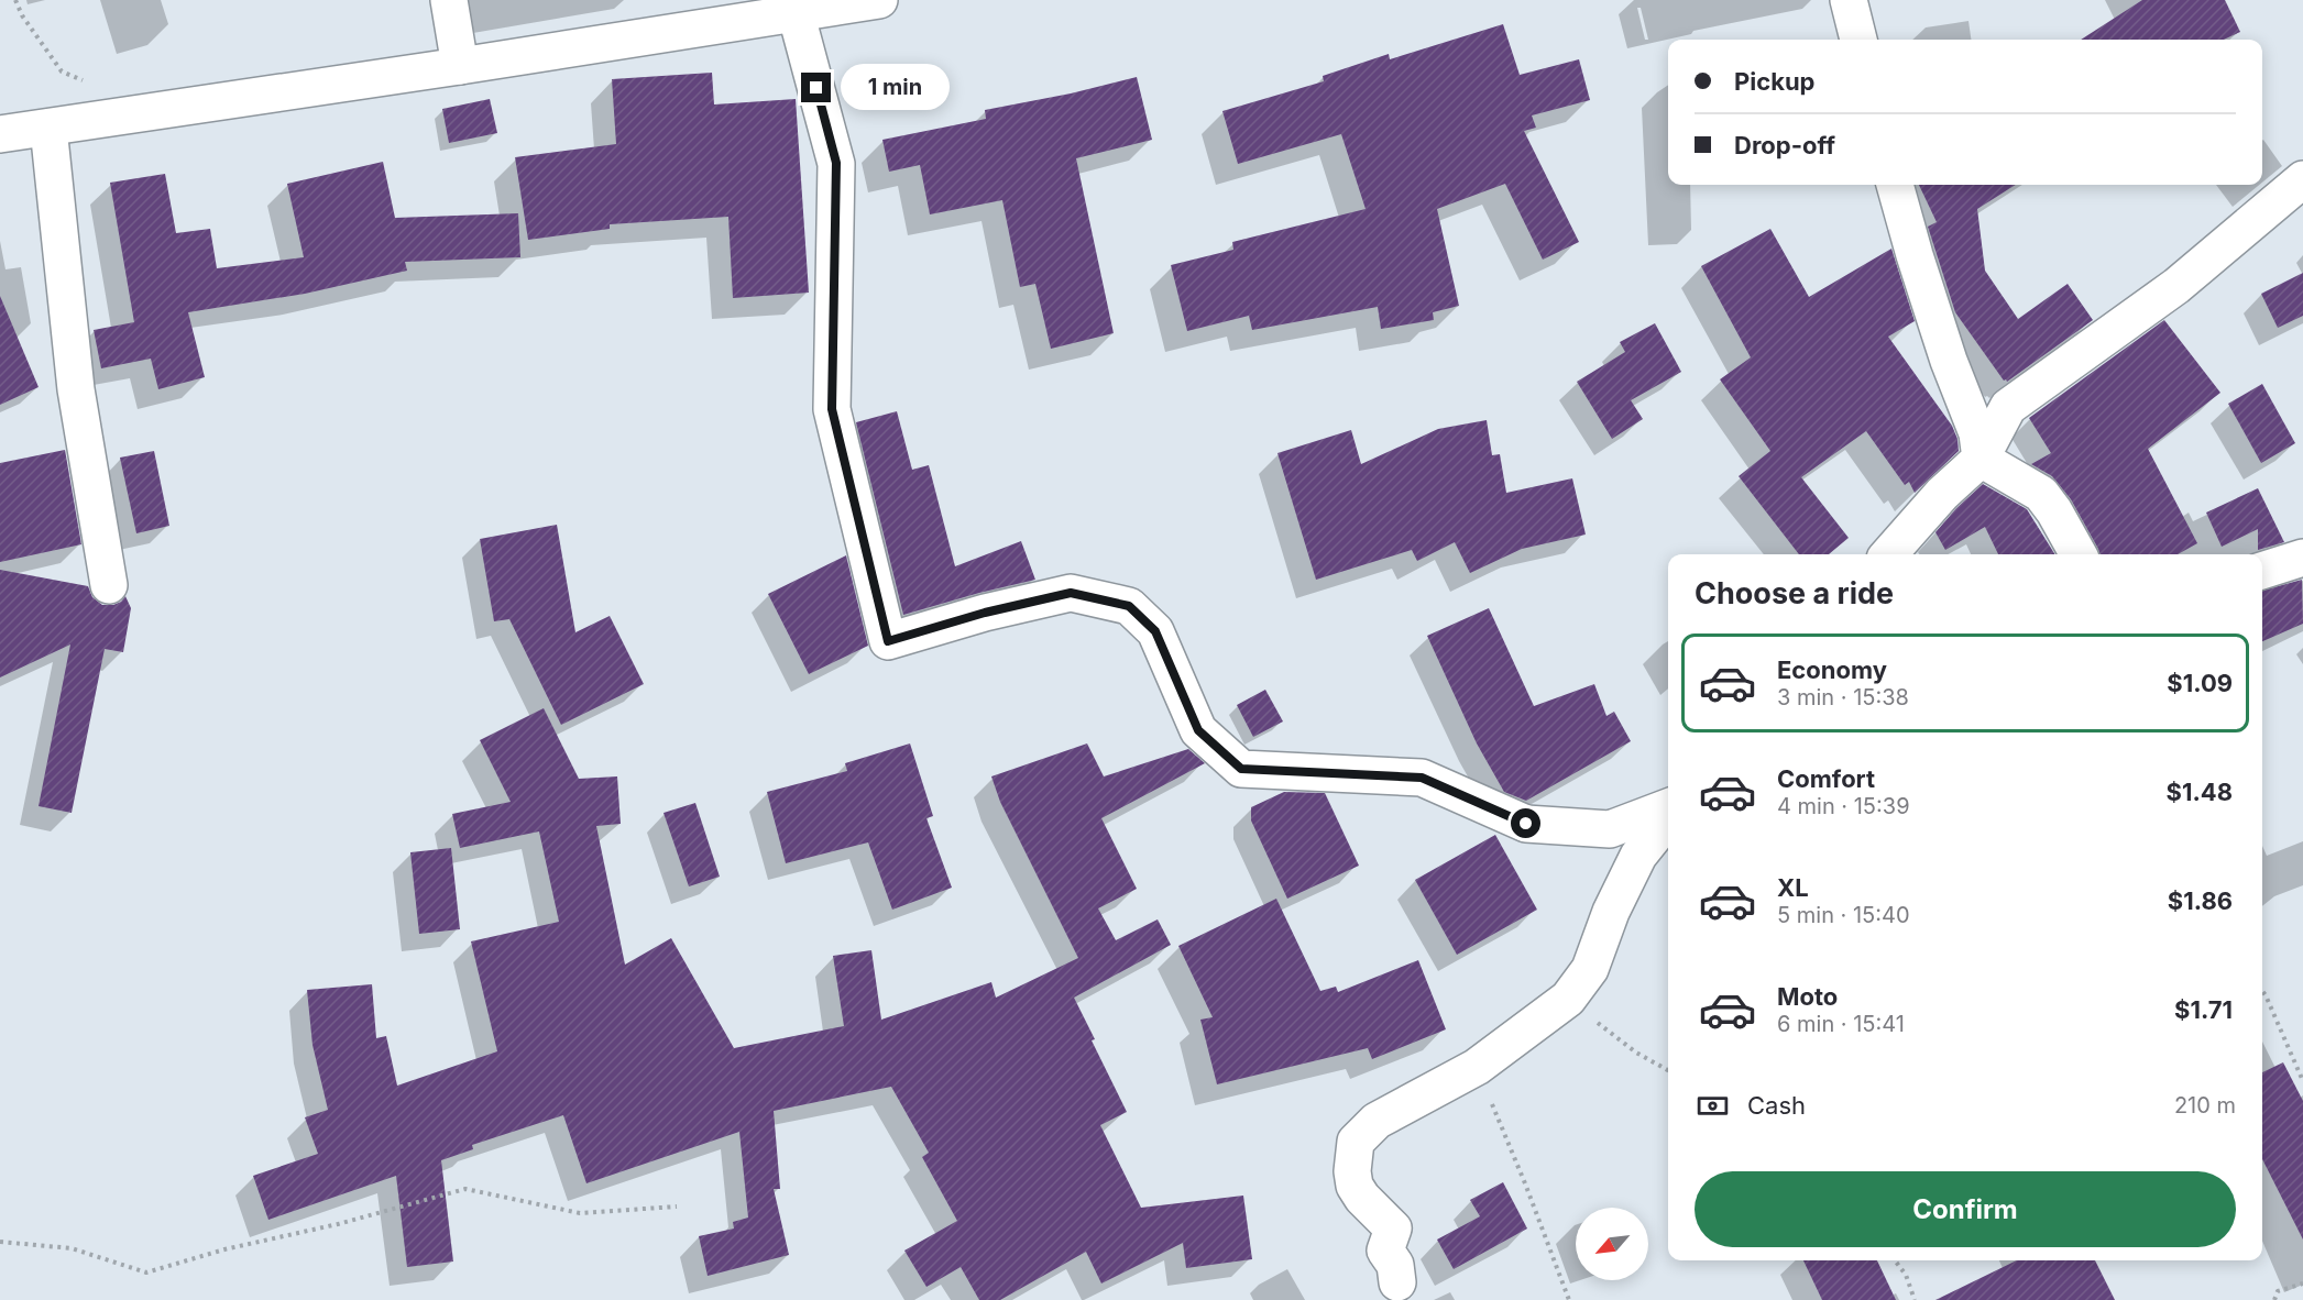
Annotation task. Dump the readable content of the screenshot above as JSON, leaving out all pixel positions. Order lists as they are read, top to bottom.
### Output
{
  "north": "bottom left",
  "page": {
    "banner": ["Pickup", "Drop-off"],
    "bubble": "1 min",
    "heading": "Choose a ride",
    "list": [
      {
        "name": "Economy",
        "note": "3 min · 15:38",
        "value": "$1.09"
      },
      {
        "name": "Comfort",
        "note": "4 min · 15:39",
        "value": "$1.48"
      },
      {
        "name": "XL",
        "note": "5 min · 15:40",
        "value": "$1.86"
      },
      {
        "name": "Moto",
        "note": "6 min · 15:41",
        "value": "$1.71"
      }
    ],
    "pay": ["Cash", "210 m"],
    "buttons": "Confirm"
  }
}
